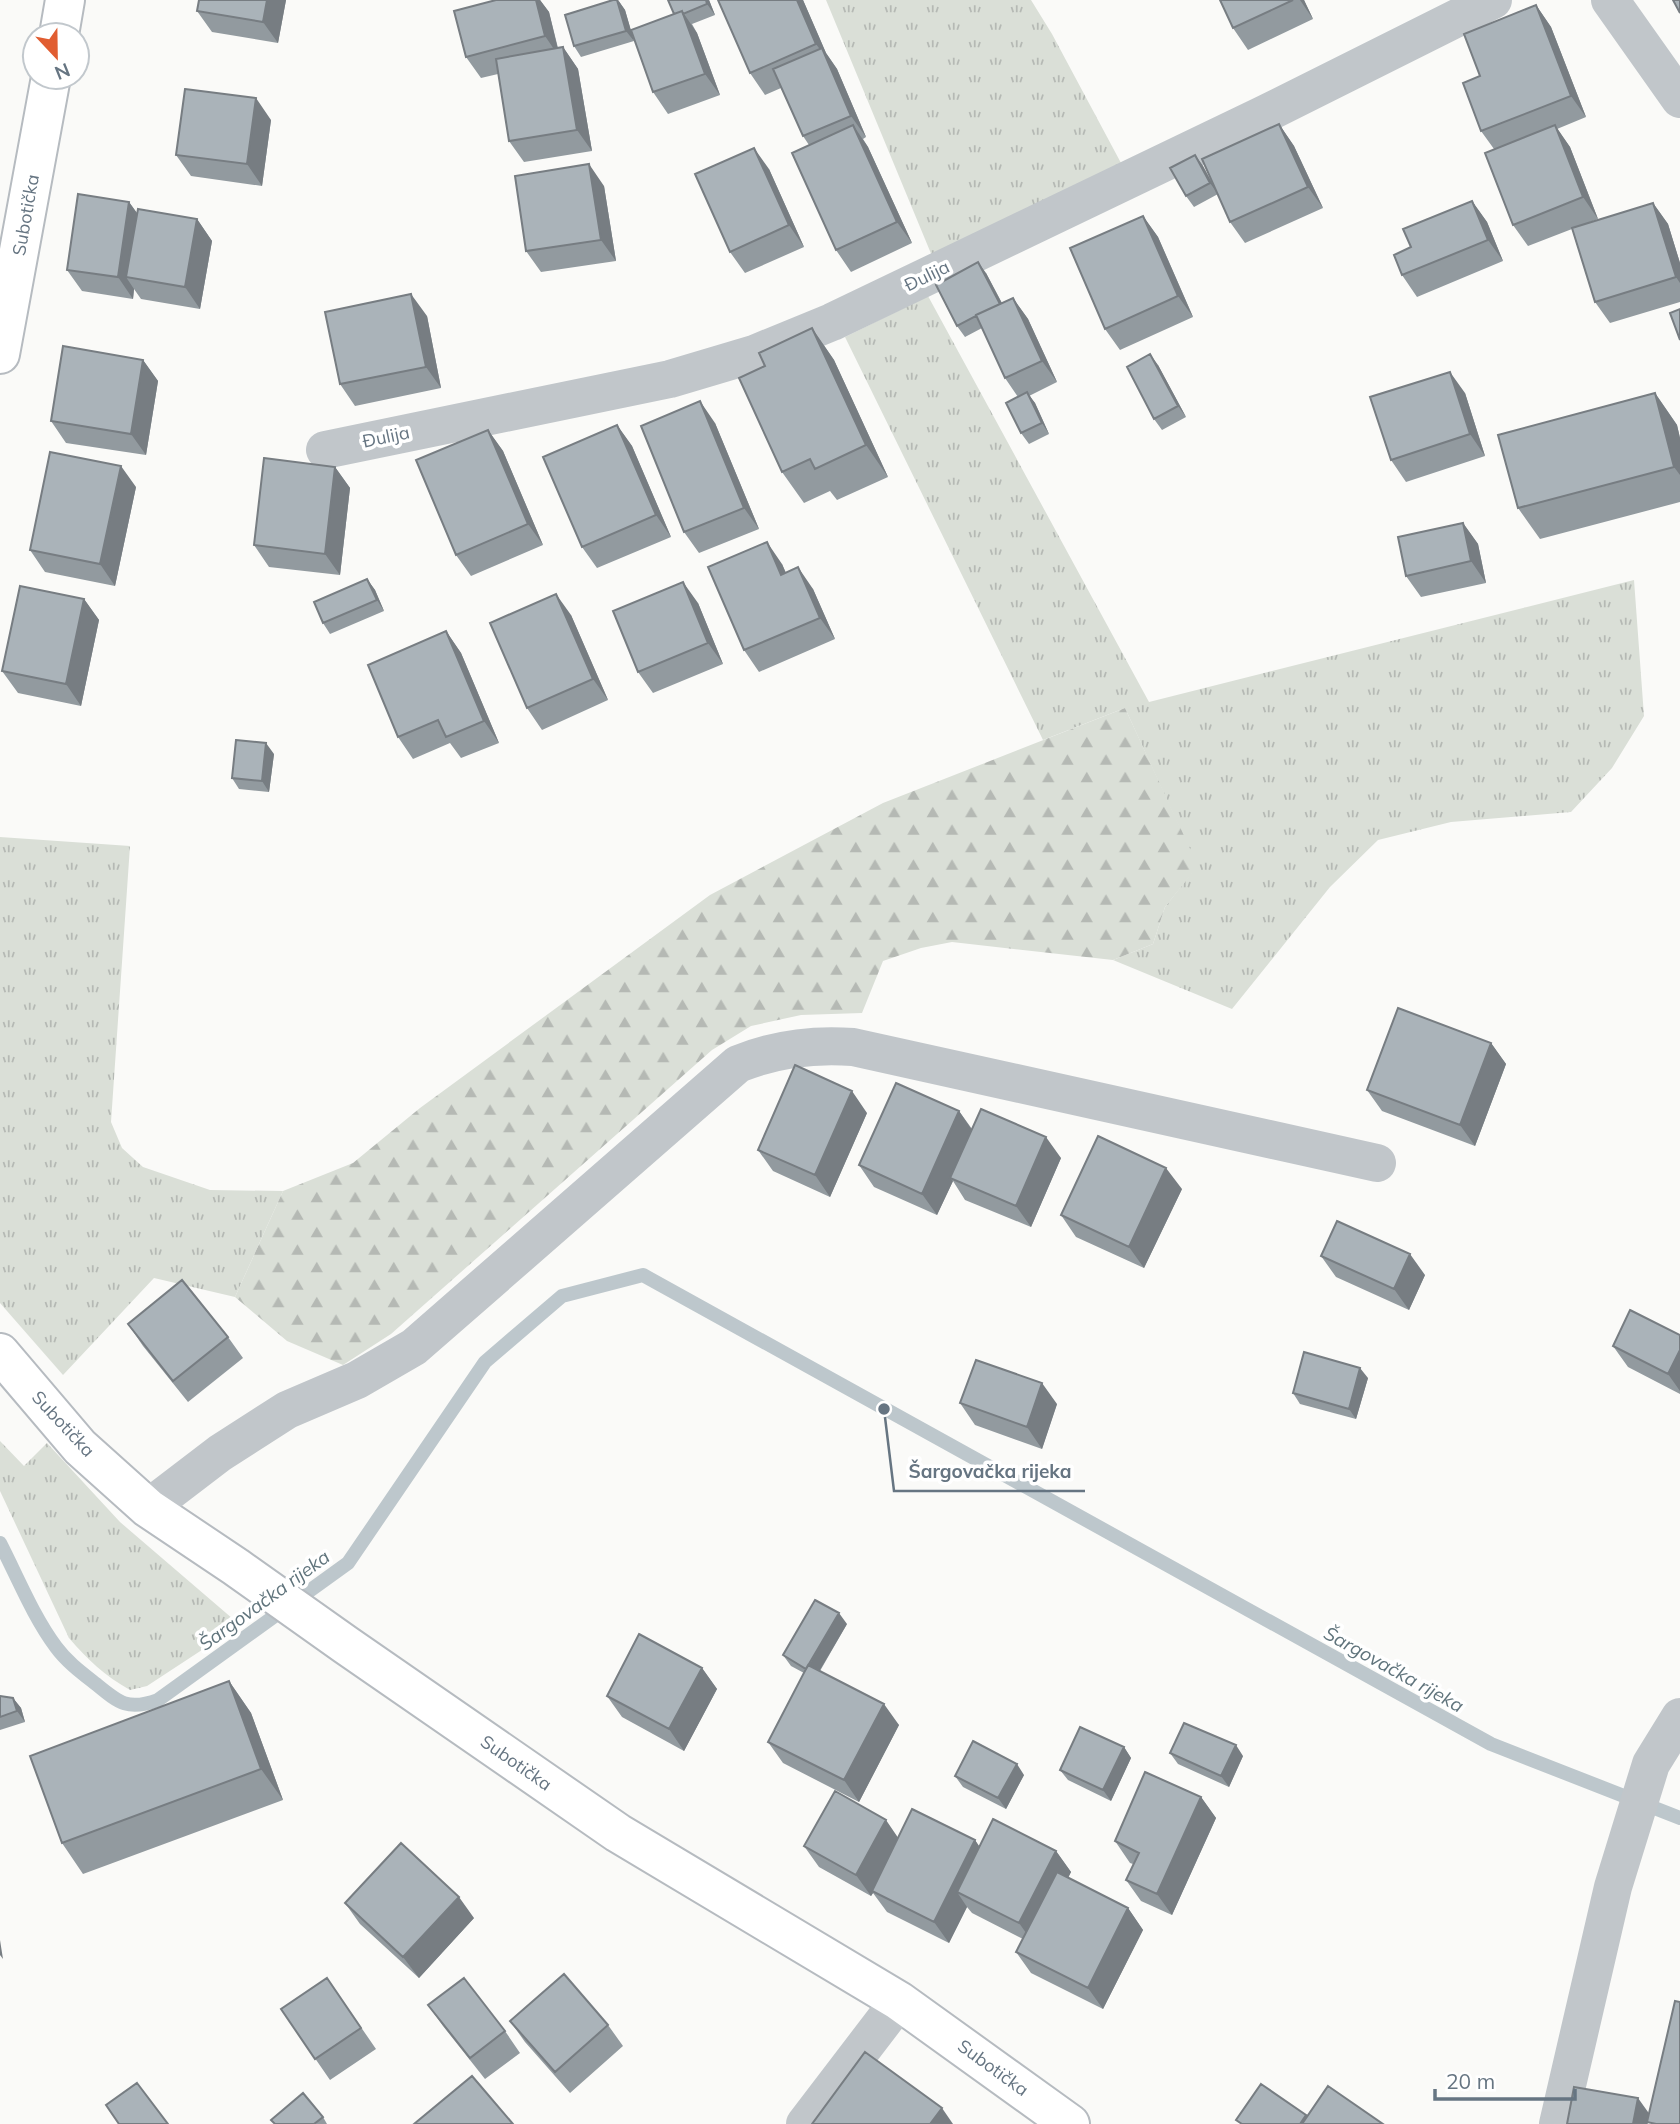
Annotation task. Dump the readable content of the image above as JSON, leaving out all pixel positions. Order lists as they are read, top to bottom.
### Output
{
  "streets": {
    "street": ["Subotička", "Đulija"]
  },
  "water": ["Šargovačka rijeka"],
  "places": ["Šargovačka rijeka"],
  "scale_bar": "20 m",
  "north": "bottom"
}
